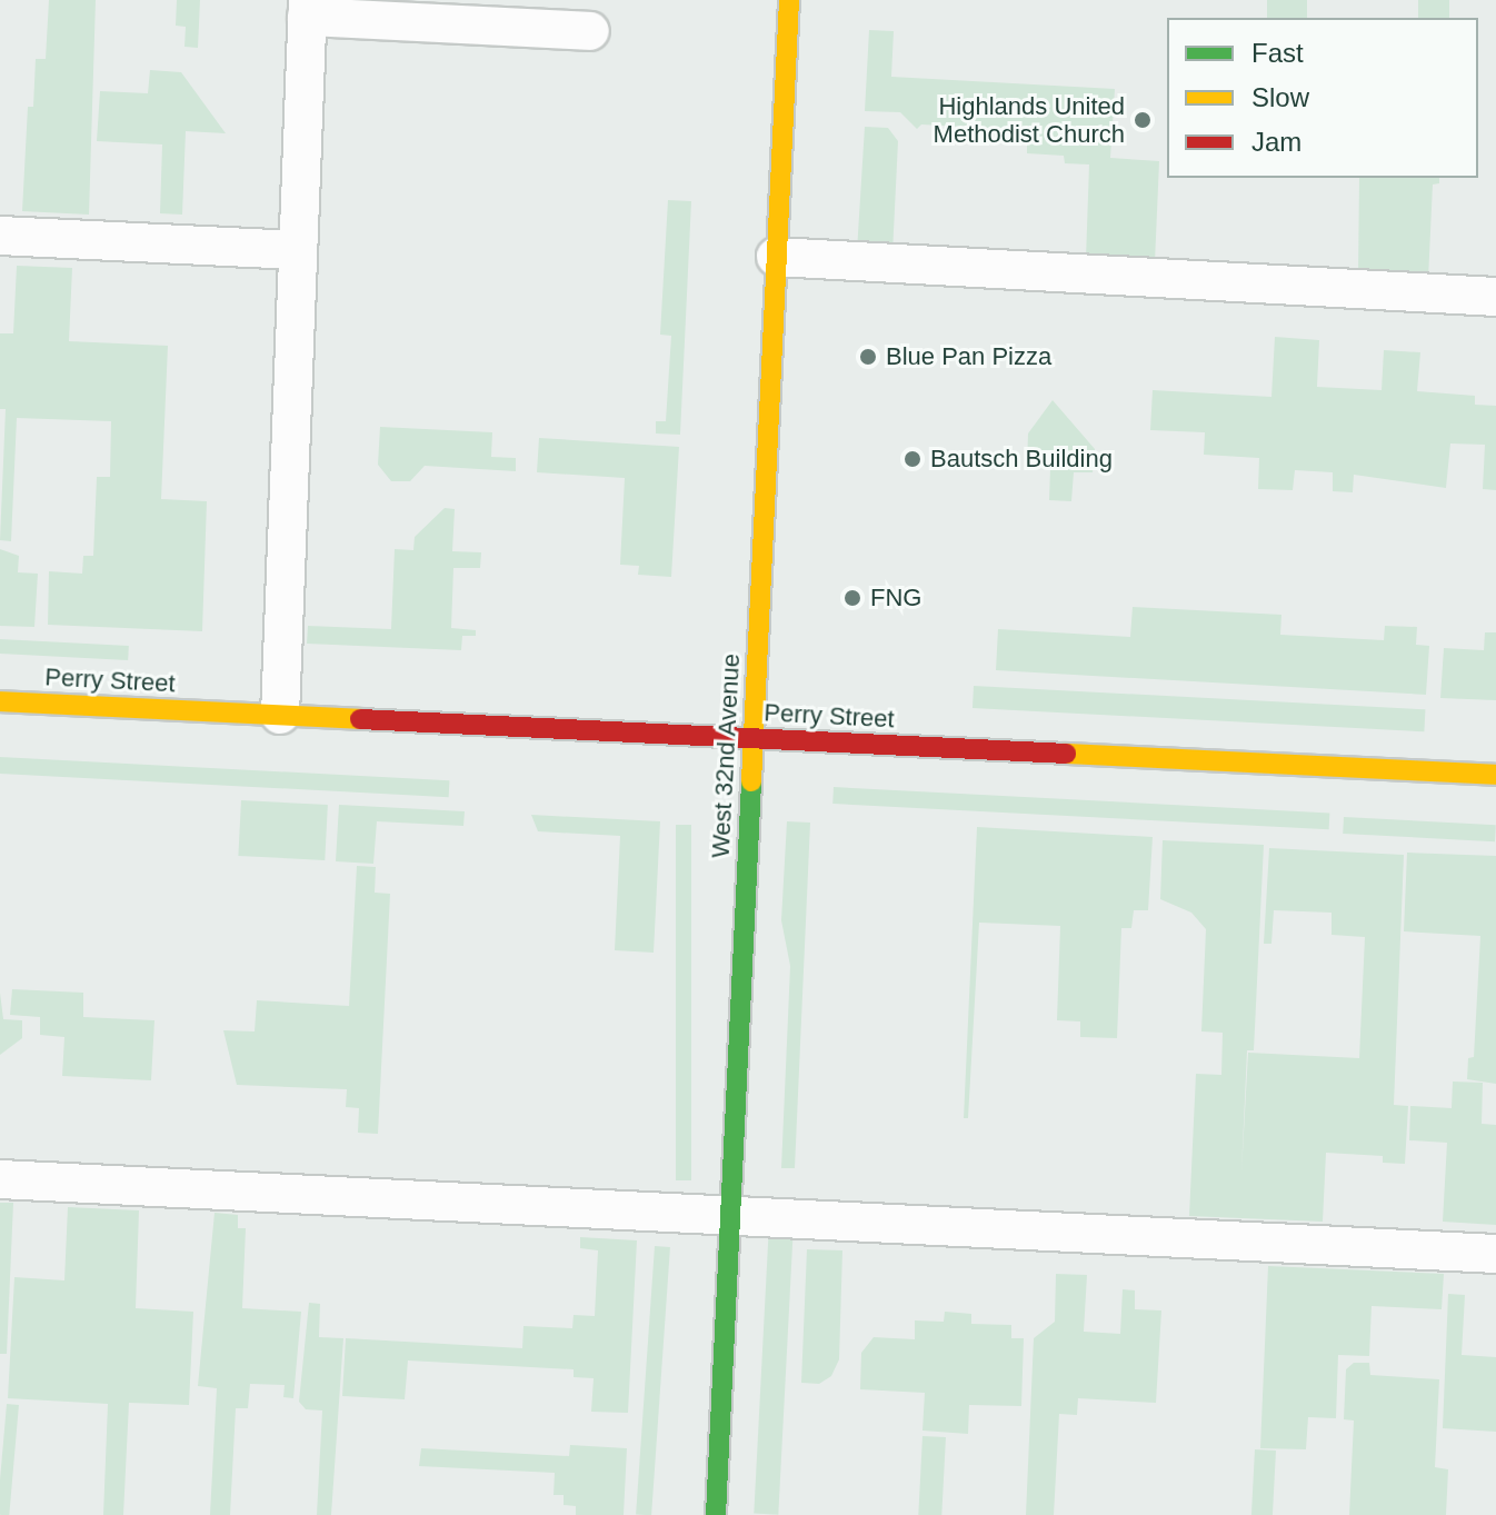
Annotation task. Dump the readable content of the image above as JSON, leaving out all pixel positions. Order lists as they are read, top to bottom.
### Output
{
  "streets": {
    "street": ["Perry Street", "West 32nd Avenue"]
  },
  "crossings": [
    ["Perry Street", "West 32nd Avenue"]
  ],
  "places": [
    "Highlands United Methodist Church",
    "Blue Pan Pizza",
    "Bautsch Building",
    "FNG"
  ],
  "legend": ["Fast", "Slow", "Jam"]
}
